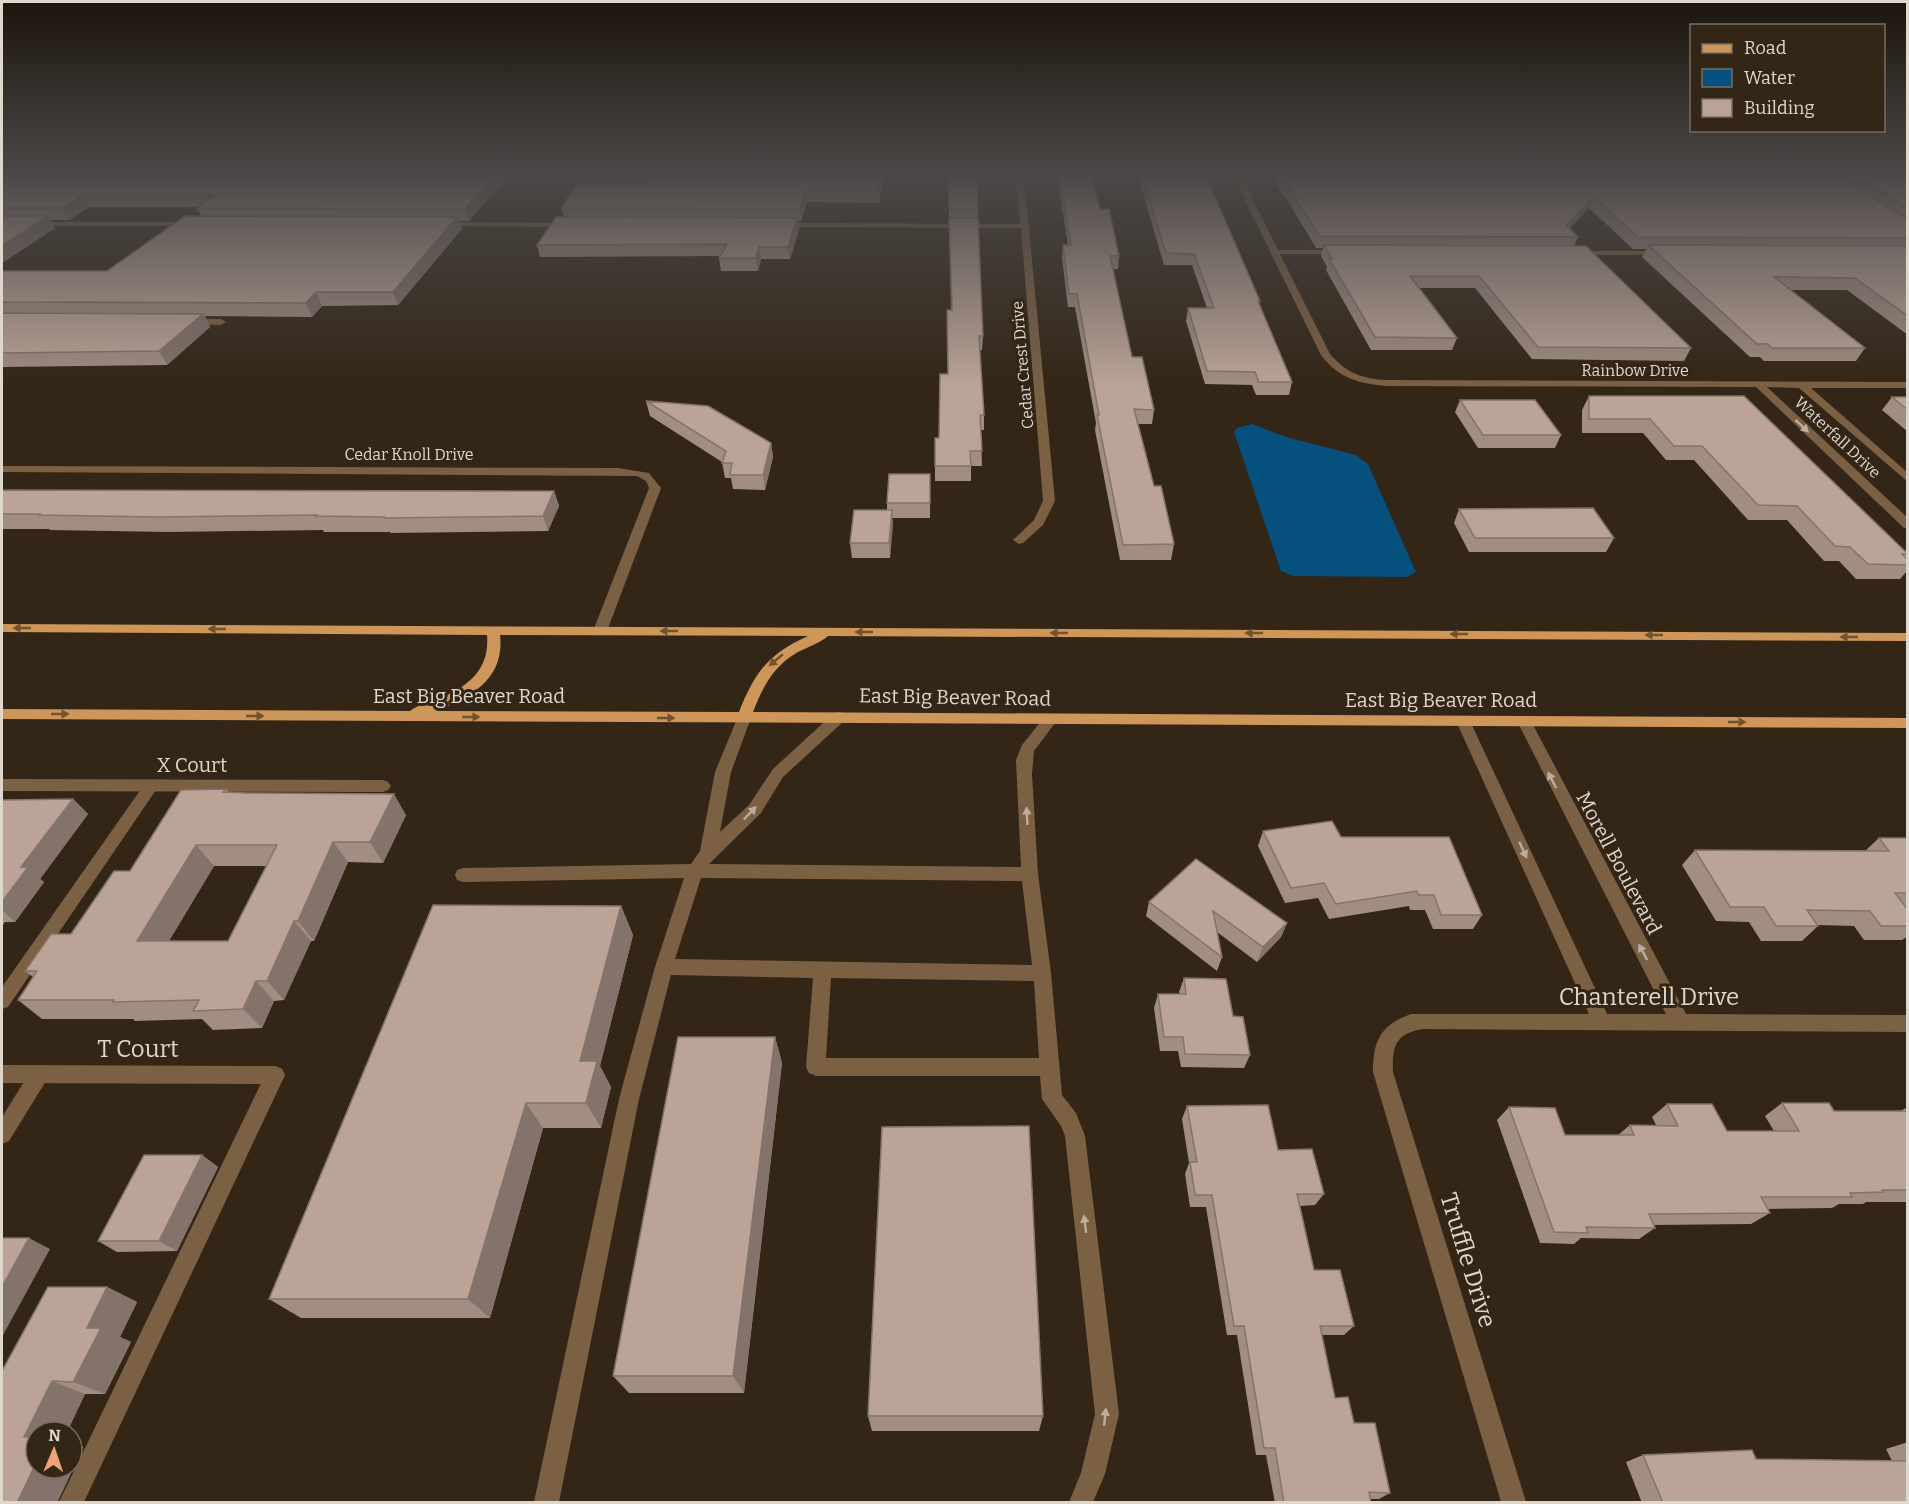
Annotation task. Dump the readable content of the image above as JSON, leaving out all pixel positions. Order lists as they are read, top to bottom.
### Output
{
  "streets": {
    "main road": ["East Big Beaver Road"],
    "street": [
      "Cedar Crest Drive",
      "Rainbow Drive",
      "Waterfall Drive",
      "Cedar Knoll Drive",
      "X Court",
      "Morell Boulevard",
      "Chanterell Drive",
      "T Court",
      "Truffle Drive"
    ]
  },
  "crossings": [
    ["Rainbow Drive", "Waterfall Drive"],
    ["East Big Beaver Road", "Morell Boulevard"],
    ["Morell Boulevard", "Chanterell Drive"],
    ["Chanterell Drive", "Truffle Drive"]
  ],
  "legend": ["Road", "Water", "Building"],
  "north": "top"
}
